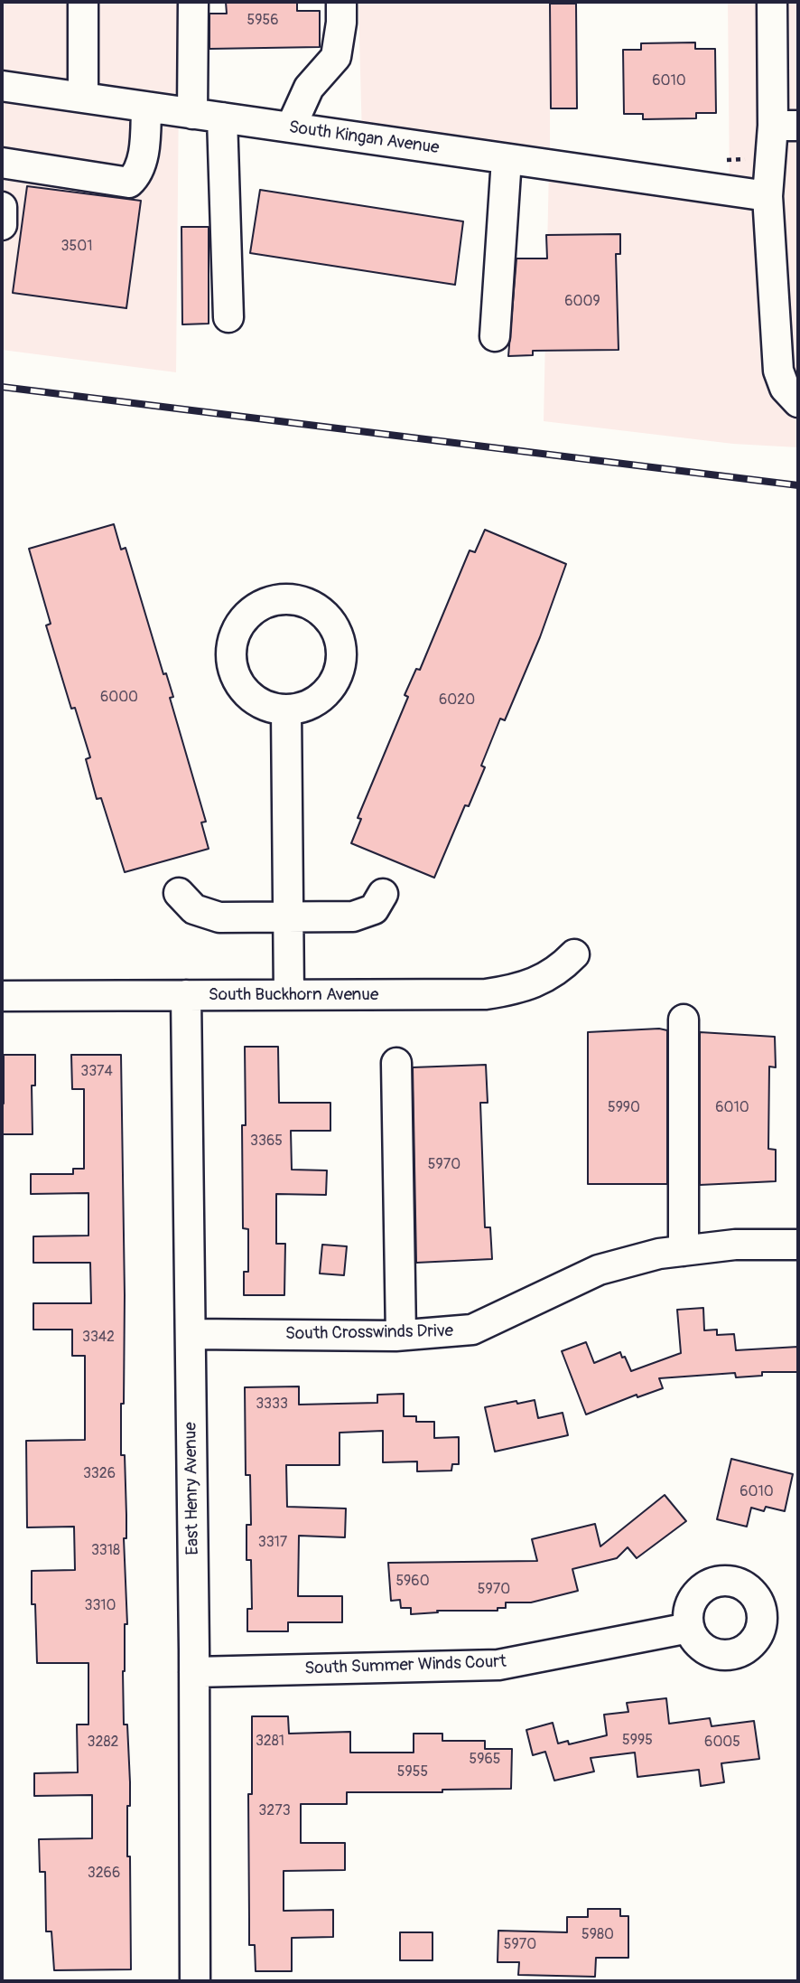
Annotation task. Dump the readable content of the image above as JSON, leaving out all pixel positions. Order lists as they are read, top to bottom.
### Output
{
  "streets": {
    "street": [
      "South Kingan Avenue",
      "South Buckhorn Avenue",
      "South Crosswinds Drive",
      "East Henry Avenue",
      "South Summer Winds Court"
    ]
  },
  "crossings": [
    ["South Buckhorn Avenue", "East Henry Avenue"],
    ["South Crosswinds Drive", "East Henry Avenue"],
    ["East Henry Avenue", "South Summer Winds Court"]
  ],
  "house_numbers": [
    "5956",
    "6010",
    "3501",
    "6009",
    "6000",
    "6020",
    "3374",
    "5990",
    "6010",
    "3365",
    "5970",
    "3342",
    "3333",
    "3326",
    "6010",
    "3317",
    "3318",
    "5960",
    "5970",
    "3310",
    "5995",
    "3281",
    "3282",
    "6005",
    "5965",
    "5955",
    "3273",
    "3266",
    "5980",
    "5970"
  ]
}
